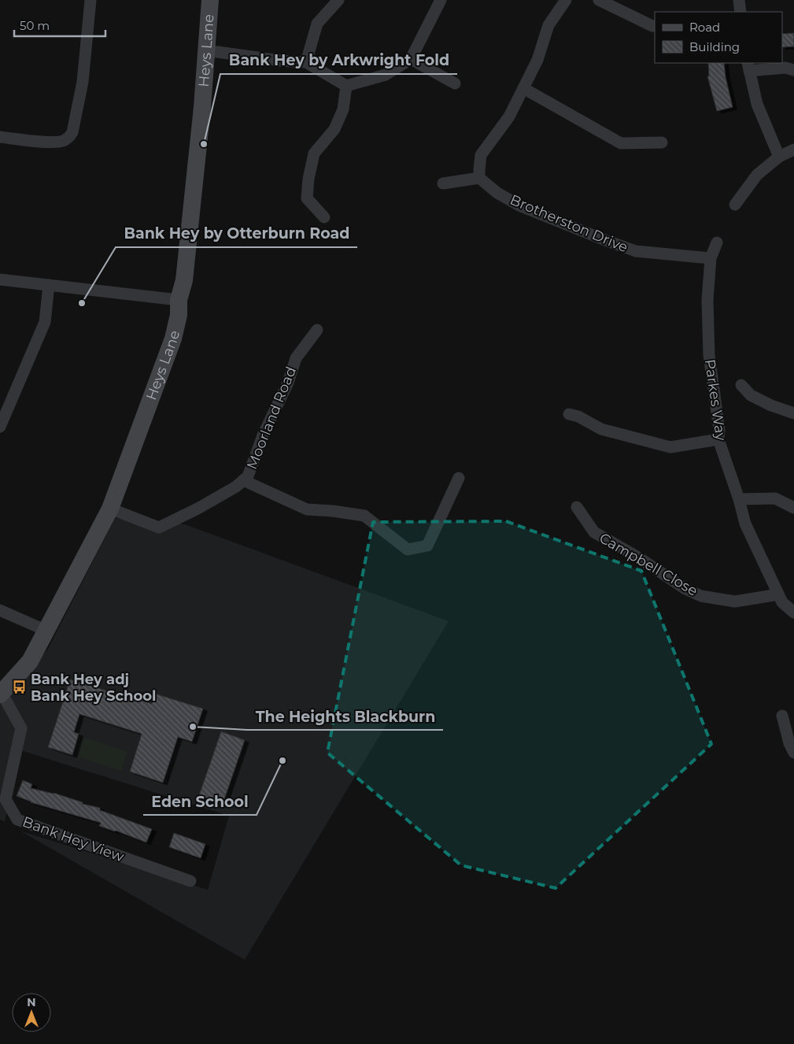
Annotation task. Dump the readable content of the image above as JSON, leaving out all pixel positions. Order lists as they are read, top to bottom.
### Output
{
  "streets": {
    "street": [
      "Heys Lane",
      "Brotherston Drive",
      "Parkes Way",
      "Moorland Road",
      "Campbell Close",
      "Bank Hey View"
    ]
  },
  "crossings": [
    ["Heys Lane", "Moorland Road"],
    ["Heys Lane", "Bank Hey View"],
    ["Brotherston Drive", "Parkes Way"],
    ["Parkes Way", "Campbell Close"]
  ],
  "places": {
    "other": [
      "Bank Hey by Arkwright Fold",
      "Bank Hey by Otterburn Road",
      "The Heights Blackburn",
      "Eden School"
    ],
    "bus stop": ["Bank Hey adj Bank Hey School"]
  },
  "legend": ["Road", "Building"],
  "scale_bar": "50 m",
  "north": "top"
}
